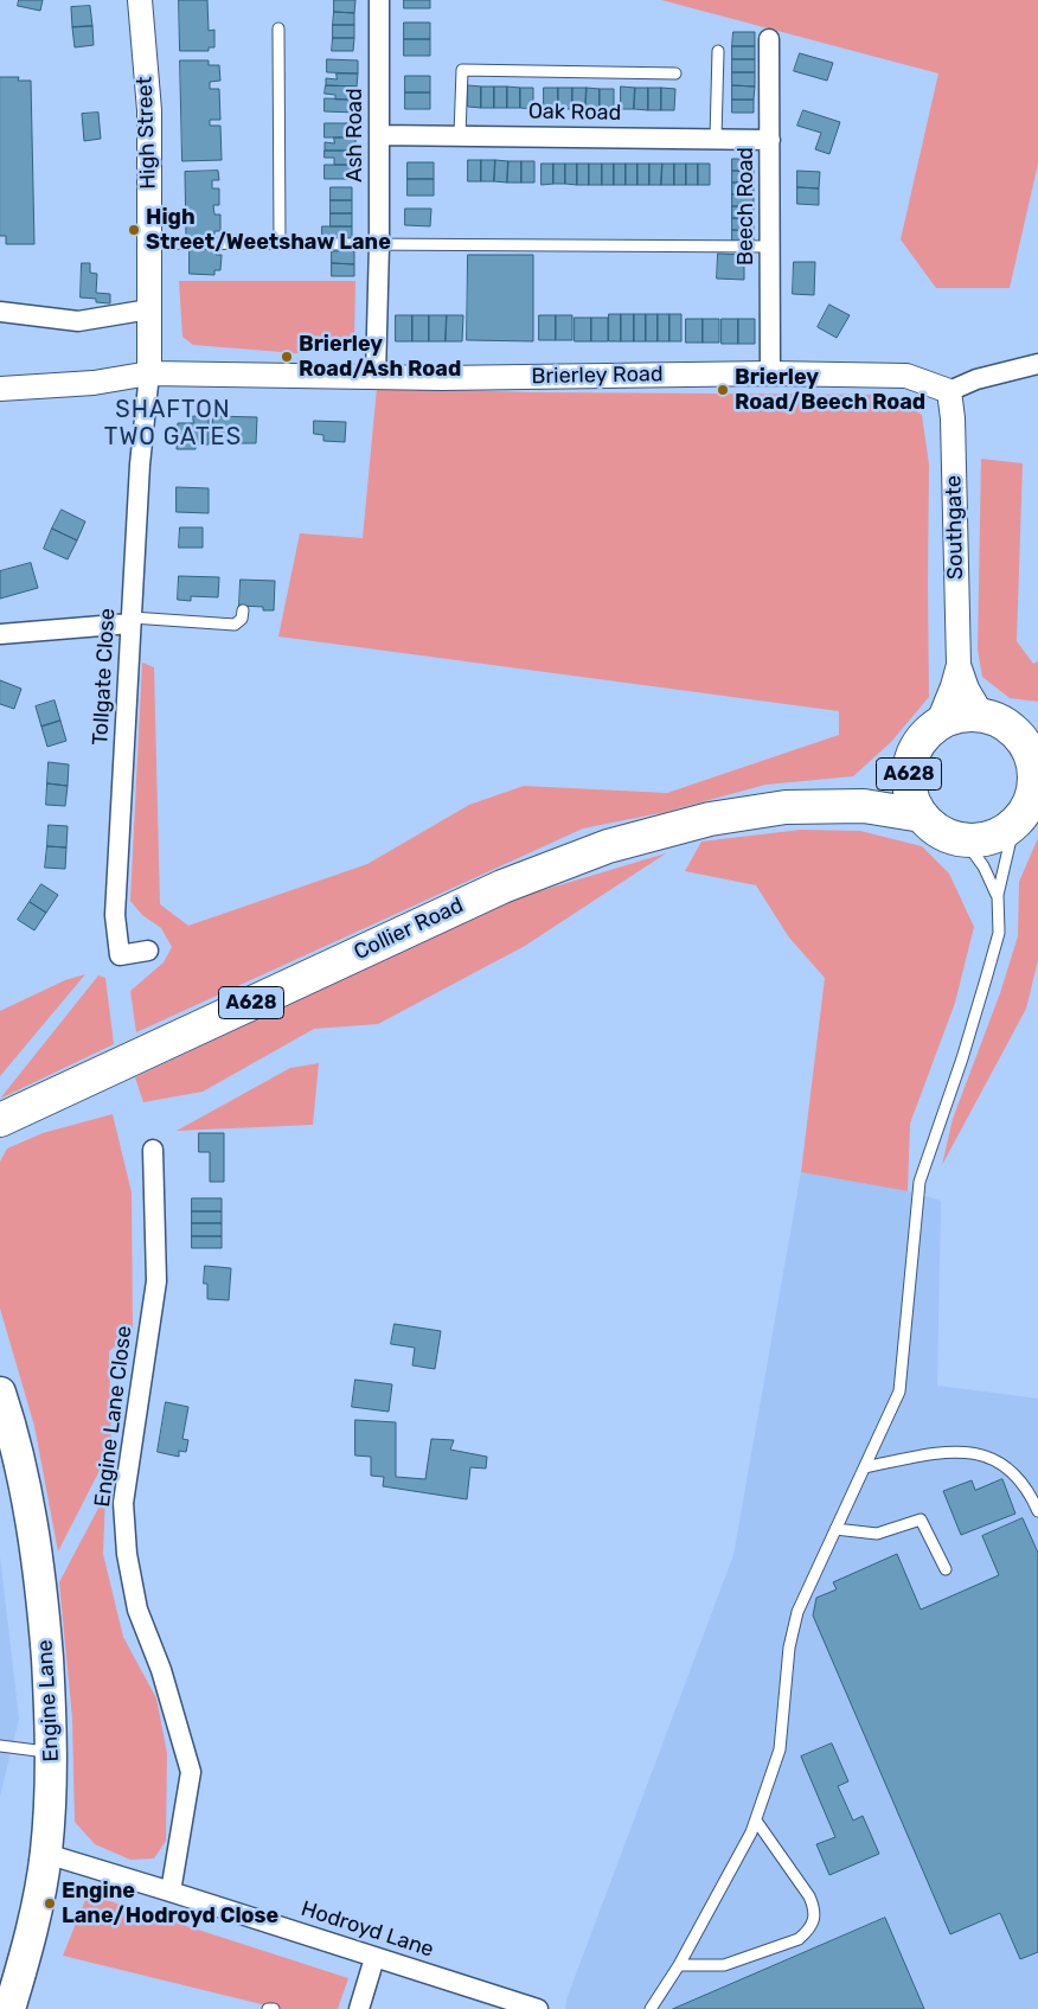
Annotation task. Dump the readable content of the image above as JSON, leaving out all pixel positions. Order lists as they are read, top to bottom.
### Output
{
  "streets": {
    "highway": ["A628", "Collier Road"],
    "main road": ["Engine Lane"],
    "street": [
      "Oak Road",
      "High Street",
      "Ash Road",
      "Beech Road",
      "Brierley Road",
      "Southgate",
      "Tollgate Close",
      "Engine Lane Close",
      "Hodroyd Lane"
    ]
  },
  "crossings": [
    ["Oak Road", "Ash Road"],
    ["Oak Road", "Beech Road"],
    ["High Street", "Brierley Road"],
    ["High Street", "Tollgate Close"],
    ["Ash Road", "Brierley Road"],
    ["Beech Road", "Brierley Road"],
    ["Brierley Road", "Southgate"],
    ["Brierley Road", "Tollgate Close"],
    ["Southgate", "A628"],
    ["Southgate", "Collier Road"],
    ["A628", "Collier Road"],
    ["Engine Lane Close", "Hodroyd Lane"],
    ["Engine Lane", "Hodroyd Lane"]
  ],
  "districts": ["SHAFTON TWO GATES"],
  "places": [
    "High Street/Weetshaw Lane",
    "Brierley Road/Ash Road",
    "Brierley Road/Beech Road",
    "Engine Lane/Hodroyd Close"
  ]
}
